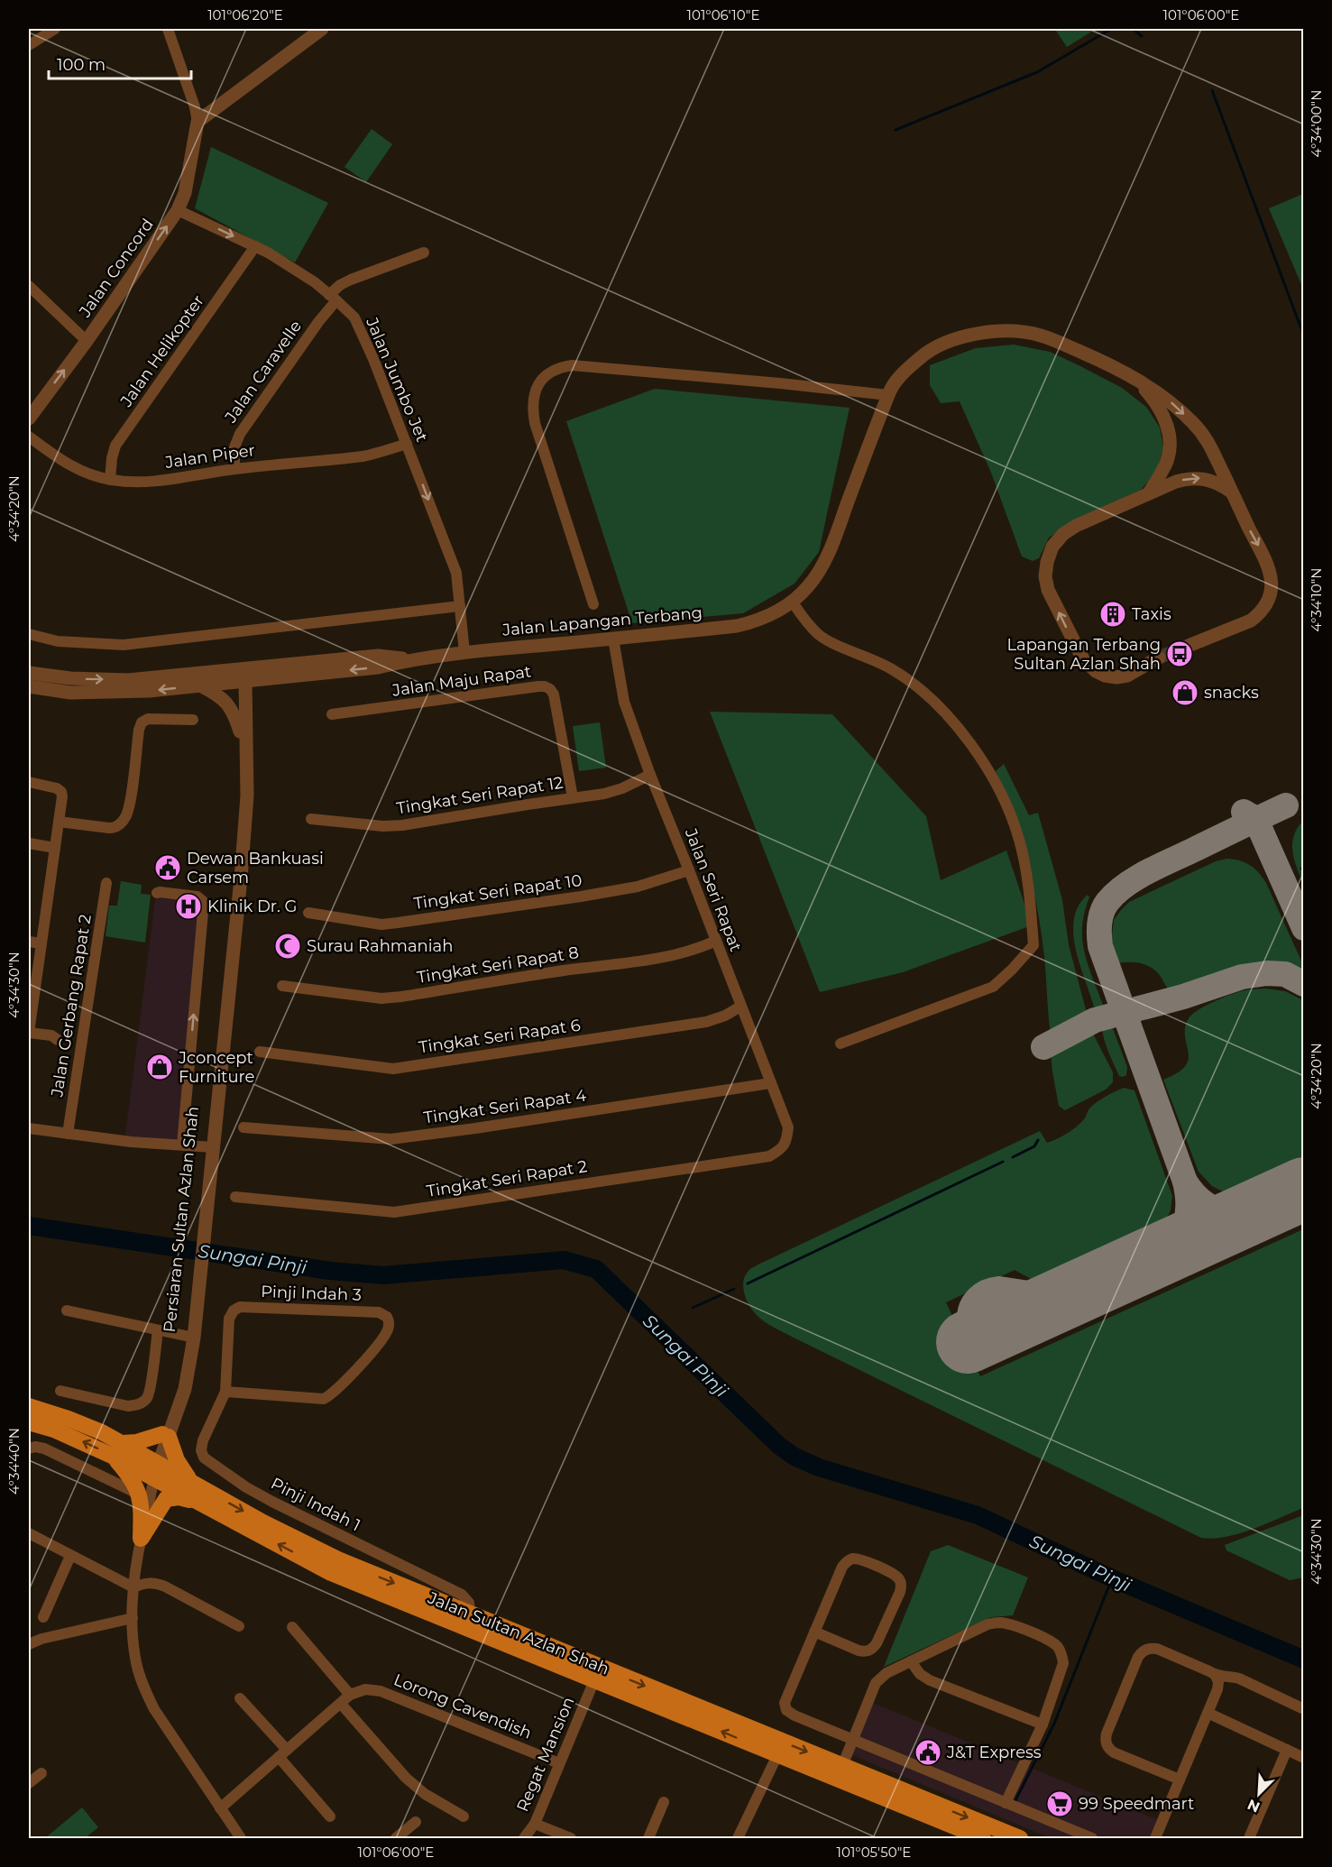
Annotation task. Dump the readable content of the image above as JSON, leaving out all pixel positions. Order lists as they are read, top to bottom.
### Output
{
  "streets": {
    "main road": ["Jalan Sultan Azlan Shah"],
    "street": [
      "Jalan Concord",
      "Jalan Helikopter",
      "Jalan Caravelle",
      "Jalan Jumbo Jet",
      "Jalan Piper",
      "Jalan Lapangan Terbang",
      "Jalan Maju Rapat",
      "Tingkat Seri Rapat 12",
      "Jalan Seri Rapat",
      "Tingkat Seri Rapat 10",
      "Tingkat Seri Rapat 8",
      "Jalan Gerbang Rapat 2",
      "Tingkat Seri Rapat 6",
      "Tingkat Seri Rapat 4",
      "Tingkat Seri Rapat 2",
      "Persiaran Sultan Azlan Shah",
      "Pinji Indah 3",
      "Pinji Indah 1",
      "Lorong Cavendish",
      "Regat Mansion"
    ]
  },
  "crossings": [
    ["Jalan Concord", "Jalan Jumbo Jet"],
    ["Jalan Helikopter", "Jalan Jumbo Jet"],
    ["Jalan Helikopter", "Jalan Piper"],
    ["Jalan Caravelle", "Jalan Jumbo Jet"],
    ["Jalan Caravelle", "Jalan Piper"],
    ["Jalan Jumbo Jet", "Jalan Piper"],
    ["Jalan Jumbo Jet", "Jalan Lapangan Terbang"],
    ["Jalan Lapangan Terbang", "Jalan Seri Rapat"],
    ["Jalan Lapangan Terbang", "Persiaran Sultan Azlan Shah"],
    ["Jalan Maju Rapat", "Tingkat Seri Rapat 12"],
    ["Tingkat Seri Rapat 12", "Jalan Seri Rapat"],
    ["Jalan Seri Rapat", "Tingkat Seri Rapat 10"],
    ["Jalan Seri Rapat", "Tingkat Seri Rapat 8"],
    ["Jalan Seri Rapat", "Tingkat Seri Rapat 6"],
    ["Jalan Seri Rapat", "Tingkat Seri Rapat 4"],
    ["Jalan Seri Rapat", "Tingkat Seri Rapat 2"],
    ["Persiaran Sultan Azlan Shah", "Jalan Sultan Azlan Shah"],
    ["Pinji Indah 3", "Pinji Indah 1"],
    ["Pinji Indah 1", "Jalan Sultan Azlan Shah"],
    ["Jalan Sultan Azlan Shah", "Regat Mansion"],
    ["Lorong Cavendish", "Regat Mansion"]
  ],
  "one_way": ["Jalan Concord", "Jalan Jumbo Jet"],
  "water": ["Sungai Pinji"],
  "places": {
    "building": ["Taxis"],
    "bus stop": ["Lapangan Terbang Sultan Azlan Shah"],
    "shop": ["snacks", "Jconcept Furniture"],
    "public building": ["Dewan Bankuasi Carsem", "J&T Express"],
    "hospital": ["Klinik Dr. G"],
    "mosque": ["Surau Rahmaniah"],
    "supermarket": ["99 Speedmart"]
  },
  "scale_bar": "100 m",
  "north": "bottom left",
  "coordinates": [
    "101°06'20\"E",
    "101°06'10\"E",
    "101°06'00\"E",
    "4°34'00\"N",
    "4°34'20\"N",
    "4°34'10\"N",
    "4°34'30\"N",
    "4°34'40\"N",
    "101°05'50\"E"
  ]
}
